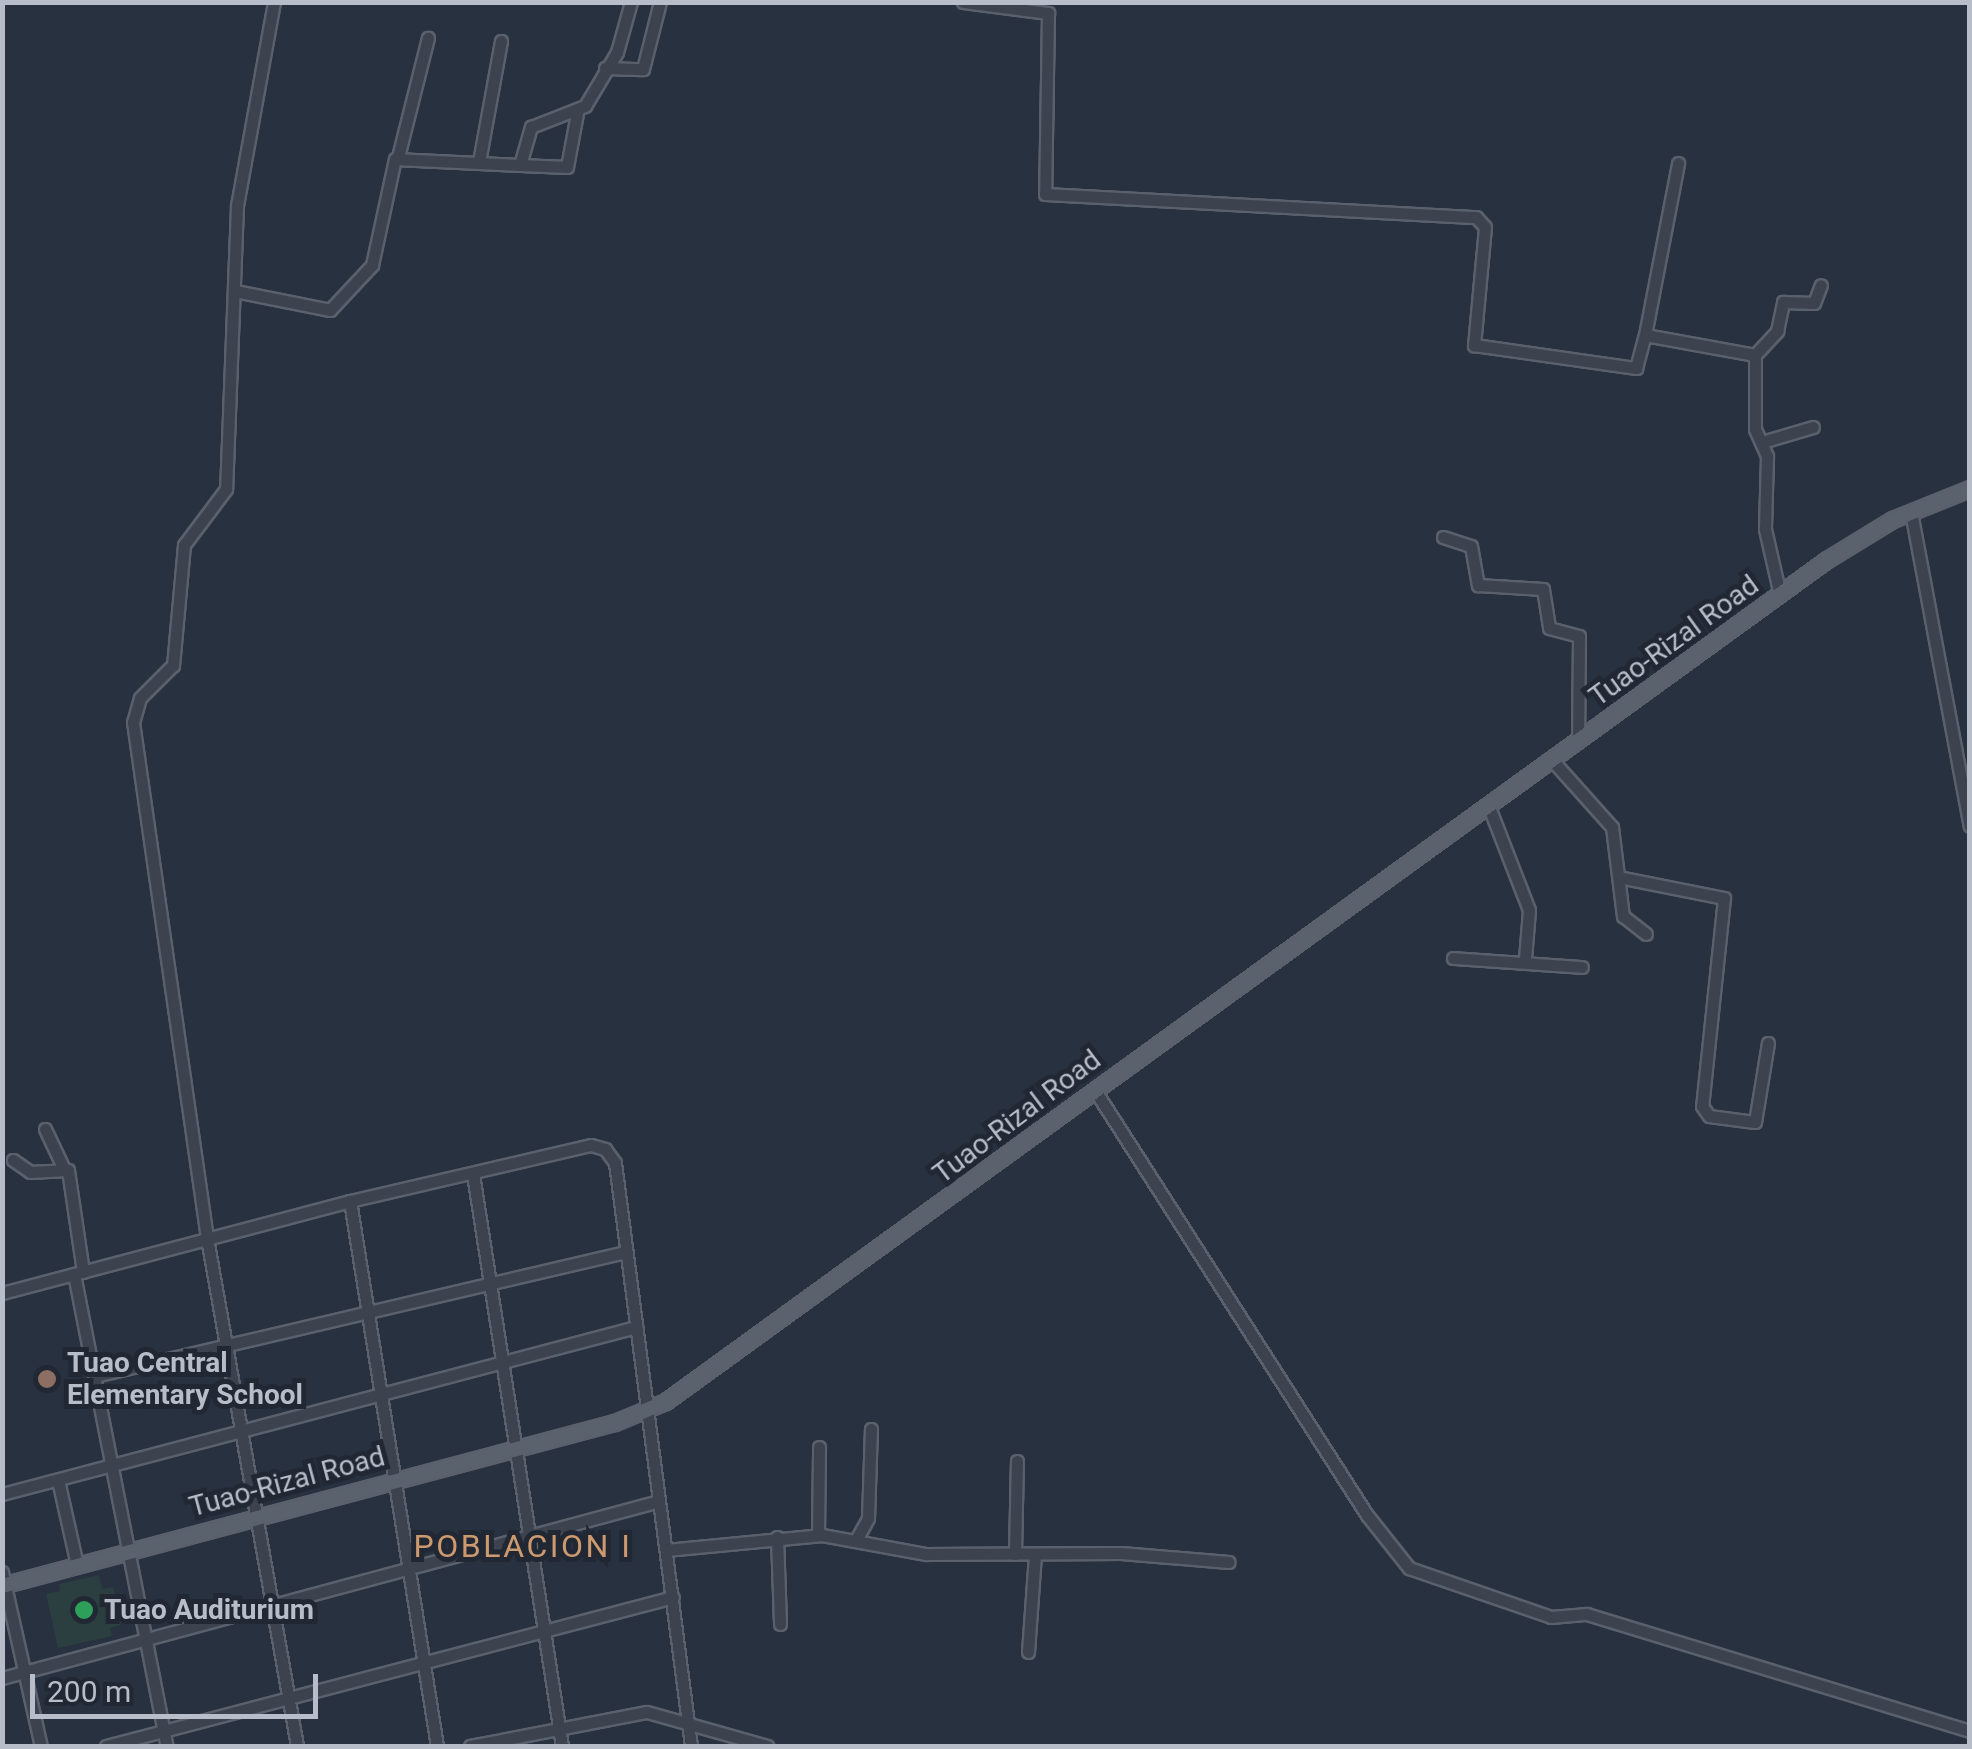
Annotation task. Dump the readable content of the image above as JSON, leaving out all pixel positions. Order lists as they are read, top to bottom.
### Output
{
  "streets": {
    "main road": ["Tuao-Rizal Road"]
  },
  "districts": ["POBLACION I"],
  "places": ["Tuao Central Elementary School", "Tuao Auditurium"],
  "scale_bar": "200 m"
}
